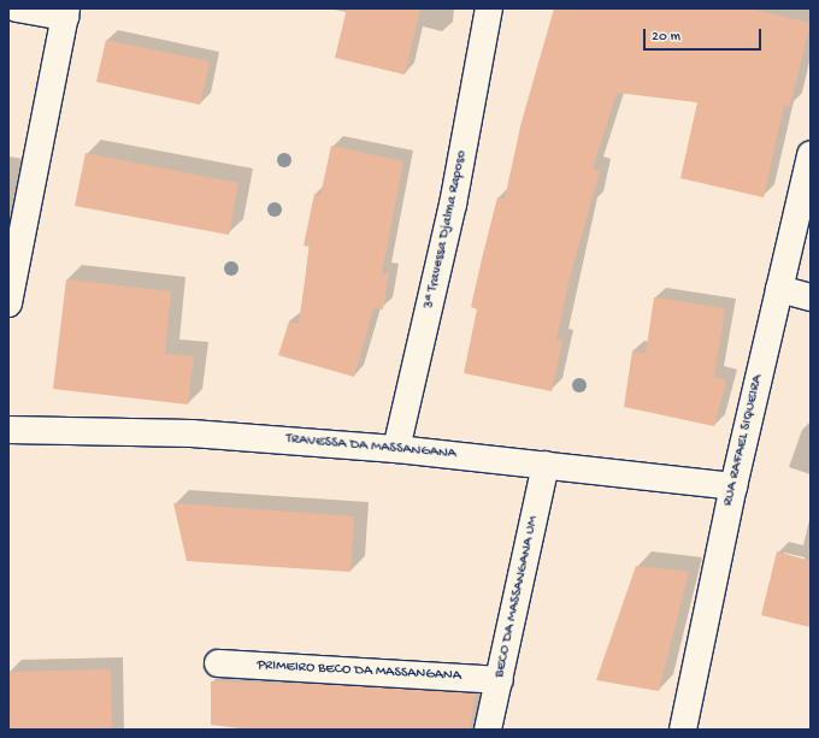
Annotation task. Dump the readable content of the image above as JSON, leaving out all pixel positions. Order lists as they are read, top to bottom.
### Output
{
  "streets": {
    "street": [
      "3ª Travessa Djalma Raposo",
      "RUA RAFAEL SIQUEIRA",
      "TRAVESSA DA MASSANGANA",
      "BECO DA MASSANGANA UM",
      "PRIMEIRO BECO DA MASSANGANA"
    ]
  },
  "crossings": [
    ["3ª Travessa Djalma Raposo", "TRAVESSA DA MASSANGANA"],
    ["RUA RAFAEL SIQUEIRA", "TRAVESSA DA MASSANGANA"],
    ["TRAVESSA DA MASSANGANA", "BECO DA MASSANGANA UM"],
    ["BECO DA MASSANGANA UM", "PRIMEIRO BECO DA MASSANGANA"]
  ],
  "scale_bar": "20 m"
}
